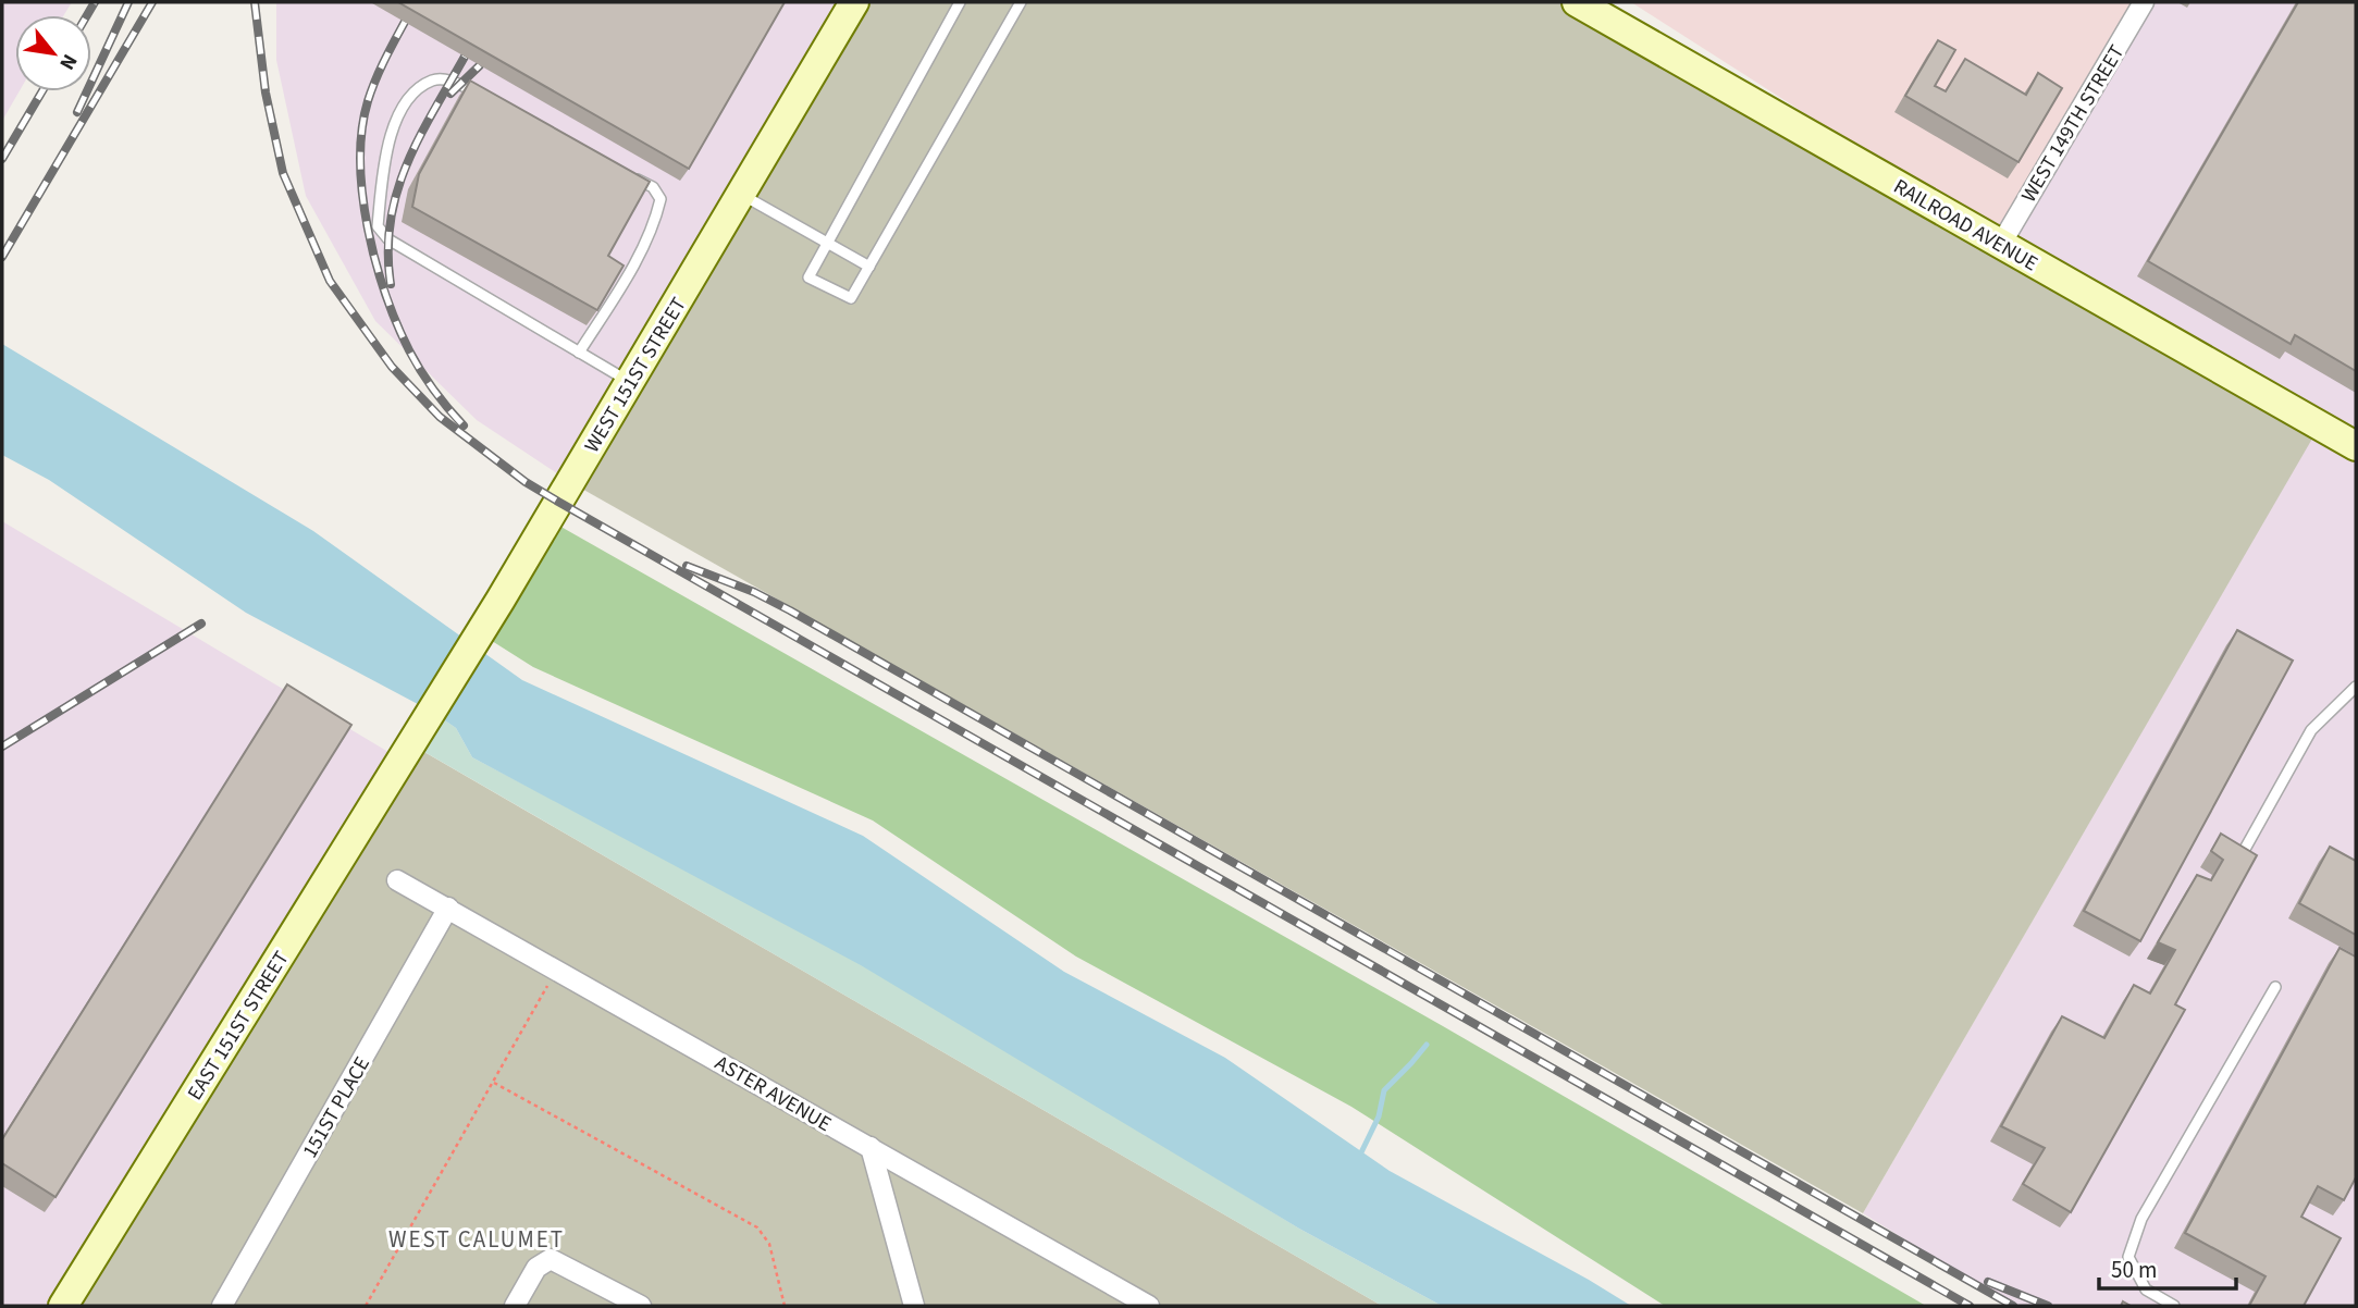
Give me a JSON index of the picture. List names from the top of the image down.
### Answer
{
  "streets": {
    "street": [
      "WEST 149TH STREET",
      "RAILROAD AVENUE",
      "WEST 151ST STREET",
      "EAST 151ST STREET",
      "ASTER AVENUE",
      "151ST PLACE"
    ]
  },
  "crossings": [
    ["WEST 149TH STREET", "RAILROAD AVENUE"],
    ["WEST 151ST STREET", "EAST 151ST STREET"],
    ["ASTER AVENUE", "151ST PLACE"]
  ],
  "districts": ["WEST CALUMET"],
  "scale_bar": "50 m",
  "north": "bottom right"
}
